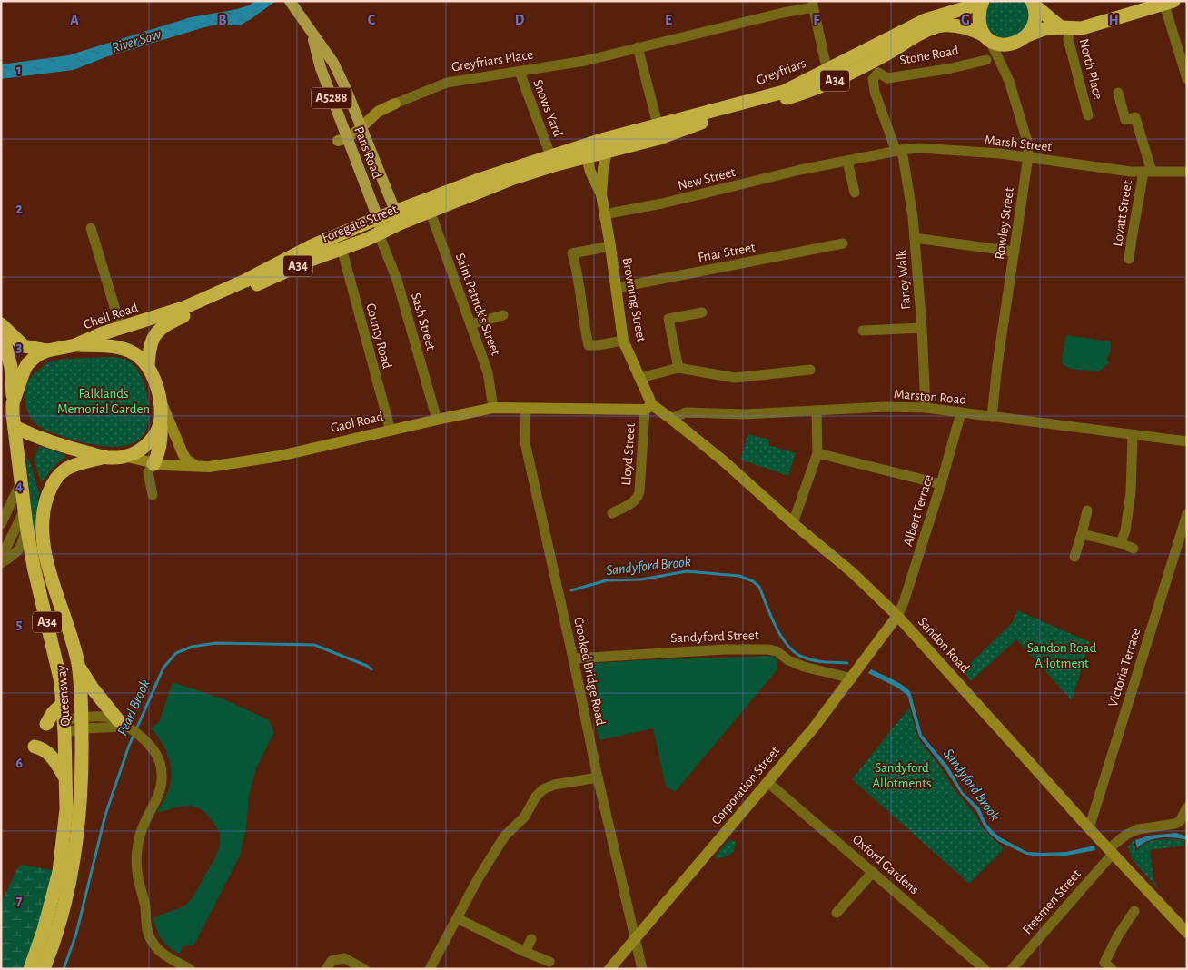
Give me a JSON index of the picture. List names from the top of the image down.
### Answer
{
  "streets": {
    "highway": [
      "Greyfriars",
      "A34",
      "Foregate Street",
      "Chell Road",
      "Queensway"
    ],
    "main road": [
      "Greyfriars Place",
      "A5288",
      "Pans Road",
      "Browning Street",
      "Gaol Road",
      "Sandon Road",
      "Corporation Street"
    ],
    "street": [
      "Stone Road",
      "North Place",
      "Snows Yard",
      "Marsh Street",
      "New Street",
      "Lovatt Street",
      "Rowley Street",
      "Friar Street",
      "Fancy Walk",
      "Saint Patrick's Street",
      "Sash Street",
      "County Road",
      "Marston Road",
      "Lloyd Street",
      "Albert Terrace",
      "Sandyford Street",
      "Victoria Terrace",
      "Crooked Bridge Road",
      "Oxford Gardens",
      "Freemen Street"
    ]
  },
  "crossings": [
    ["Stone Road", "Fancy Walk"],
    ["Greyfriars Place", "Greyfriars"],
    ["Greyfriars Place", "Snows Yard"],
    ["Greyfriars Place", "Pans Road"],
    ["North Place", "A34"],
    ["Greyfriars", "A34"],
    ["Greyfriars", "Foregate Street"],
    ["Greyfriars", "Rowley Street"],
    ["Greyfriars", "Fancy Walk"],
    ["Greyfriars", "Browning Street"],
    ["A34", "Rowley Street"],
    ["Snows Yard", "Foregate Street"],
    ["Marsh Street", "New Street"],
    ["Marsh Street", "Lovatt Street"],
    ["Marsh Street", "Rowley Street"],
    ["Marsh Street", "Fancy Walk"],
    ["Pans Road", "Foregate Street"],
    ["Pans Road", "Sash Street"],
    ["New Street", "Browning Street"],
    ["Foregate Street", "Browning Street"],
    ["Foregate Street", "Saint Patrick's Street"],
    ["Foregate Street", "Chell Road"],
    ["Foregate Street", "Sash Street"],
    ["Foregate Street", "County Road"],
    ["Foregate Street", "Gaol Road"],
    ["Foregate Street", "Queensway"],
    ["Rowley Street", "Marston Road"],
    ["Friar Street", "Browning Street"],
    ["Fancy Walk", "Marston Road"],
    ["Browning Street", "Gaol Road"],
    ["Browning Street", "Lloyd Street"],
    ["Browning Street", "Sandon Road"],
    ["Saint Patrick's Street", "Gaol Road"],
    ["Chell Road", "Gaol Road"],
    ["Chell Road", "Queensway"],
    ["Sash Street", "Gaol Road"],
    ["County Road", "Gaol Road"],
    ["Marston Road", "Albert Terrace"],
    ["Marston Road", "Sandon Road"],
    ["Gaol Road", "Lloyd Street"],
    ["Gaol Road", "Sandon Road"],
    ["Gaol Road", "Crooked Bridge Road"],
    ["Gaol Road", "Queensway"],
    ["Lloyd Street", "Sandon Road"],
    ["Albert Terrace", "Sandon Road"],
    ["Albert Terrace", "Corporation Street"],
    ["Sandyford Street", "Crooked Bridge Road"],
    ["Sandyford Street", "Corporation Street"],
    ["Sandon Road", "Victoria Terrace"],
    ["Sandon Road", "Corporation Street"],
    ["Sandon Road", "Freemen Street"],
    ["Crooked Bridge Road", "Corporation Street"],
    ["Corporation Street", "Oxford Gardens"]
  ],
  "water": ["River Sow", "Sandyford Brook", "Pearl Brook"],
  "parks": ["Falklands Memorial Garden", "Sandon Road Allotment", "Sandyford Allotments"],
  "grid": {
    "columns": [
      "A",
      "B",
      "C",
      "D",
      "E",
      "F",
      "G",
      "H"
    ],
    "rows": [
      "1",
      "2",
      "3",
      "4",
      "5",
      "6",
      "7"
    ]
  }
}
